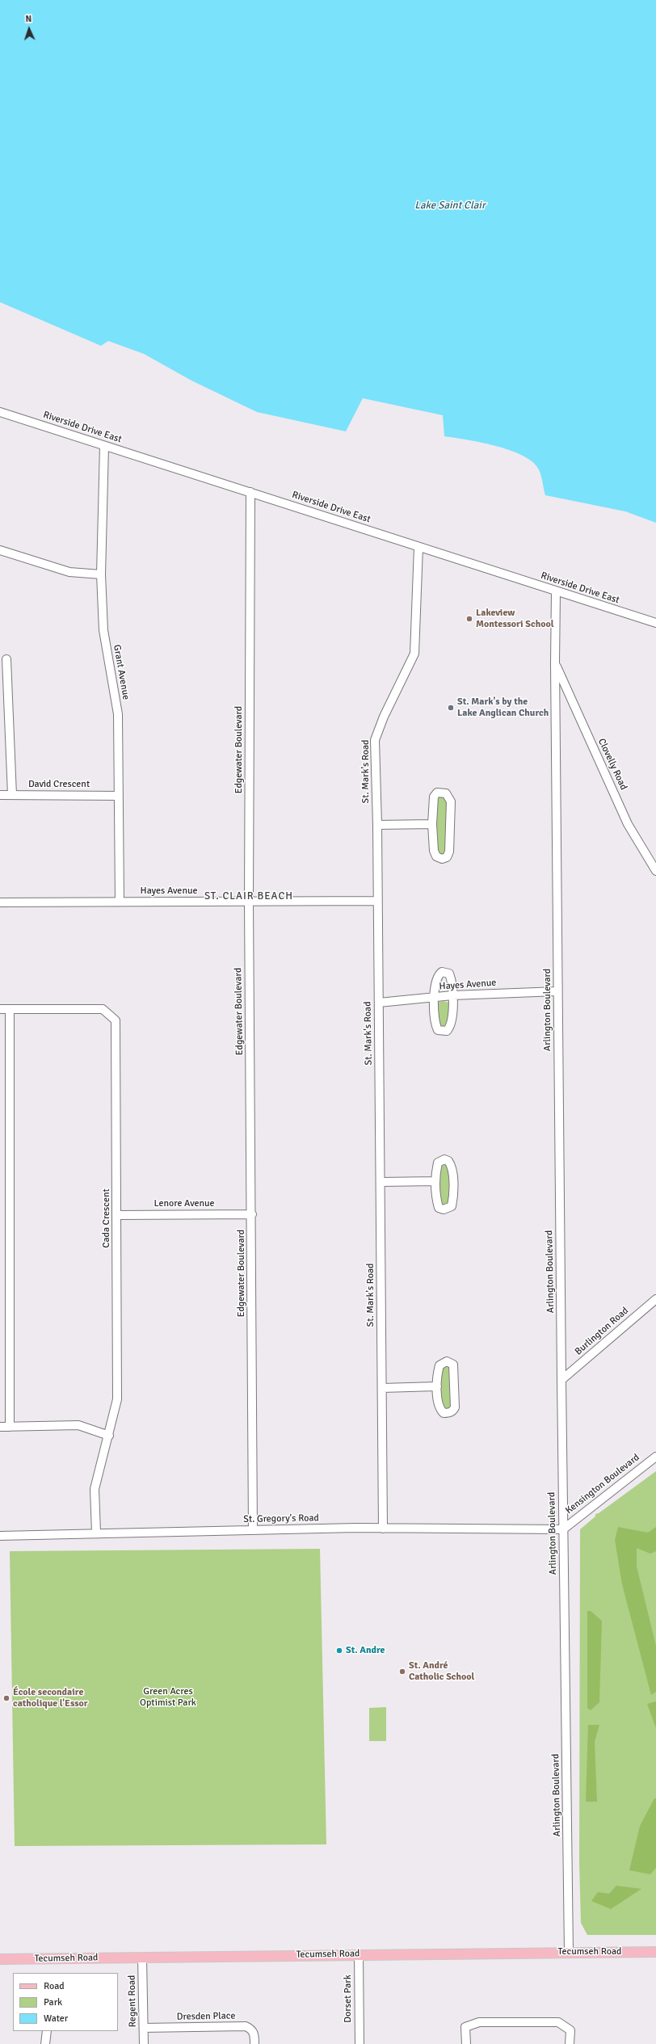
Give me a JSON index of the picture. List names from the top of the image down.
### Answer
{
  "streets": {
    "main road": ["Tecumseh Road"],
    "street": [
      "Riverside Drive East",
      "Grant Avenue",
      "Edgewater Boulevard",
      "Clovelly Road",
      "St. Mark's Road",
      "David Crescent",
      "Hayes Avenue",
      "Arlington Boulevard",
      "Lenore Avenue",
      "Cada Crescent",
      "Burlington Road",
      "Kensington Boulevard",
      "St. Gregory's Road",
      "Dorset Park",
      "Regent Road",
      "Dresden Place"
    ]
  },
  "crossings": [
    ["Riverside Drive East", "Grant Avenue"],
    ["Riverside Drive East", "Edgewater Boulevard"],
    ["Riverside Drive East", "St. Mark's Road"],
    ["Riverside Drive East", "Arlington Boulevard"],
    ["Grant Avenue", "David Crescent"],
    ["Grant Avenue", "Hayes Avenue"],
    ["Edgewater Boulevard", "Hayes Avenue"],
    ["Edgewater Boulevard", "Lenore Avenue"],
    ["Edgewater Boulevard", "St. Gregory's Road"],
    ["Clovelly Road", "Arlington Boulevard"],
    ["St. Mark's Road", "Hayes Avenue"],
    ["St. Mark's Road", "St. Gregory's Road"],
    ["Hayes Avenue", "Arlington Boulevard"],
    ["Arlington Boulevard", "Burlington Road"],
    ["Arlington Boulevard", "Kensington Boulevard"],
    ["Arlington Boulevard", "St. Gregory's Road"],
    ["Arlington Boulevard", "Tecumseh Road"],
    ["Lenore Avenue", "Cada Crescent"],
    ["Cada Crescent", "St. Gregory's Road"],
    ["Kensington Boulevard", "St. Gregory's Road"],
    ["Tecumseh Road", "Dorset Park"],
    ["Tecumseh Road", "Regent Road"],
    ["Regent Road", "Dresden Place"]
  ],
  "districts": ["ST. CLAIR BEACH"],
  "water": ["Lake Saint Clair"],
  "parks": ["Green Acres Optimist Park"],
  "places": [
    "Lakeview Montessori School",
    "St. Mark's by the Lake Anglican Church",
    "St. Andre",
    "St. André Catholic School",
    "École secondaire catholique l'Essor"
  ],
  "legend": ["Road", "Park", "Water"],
  "north": "top"
}
